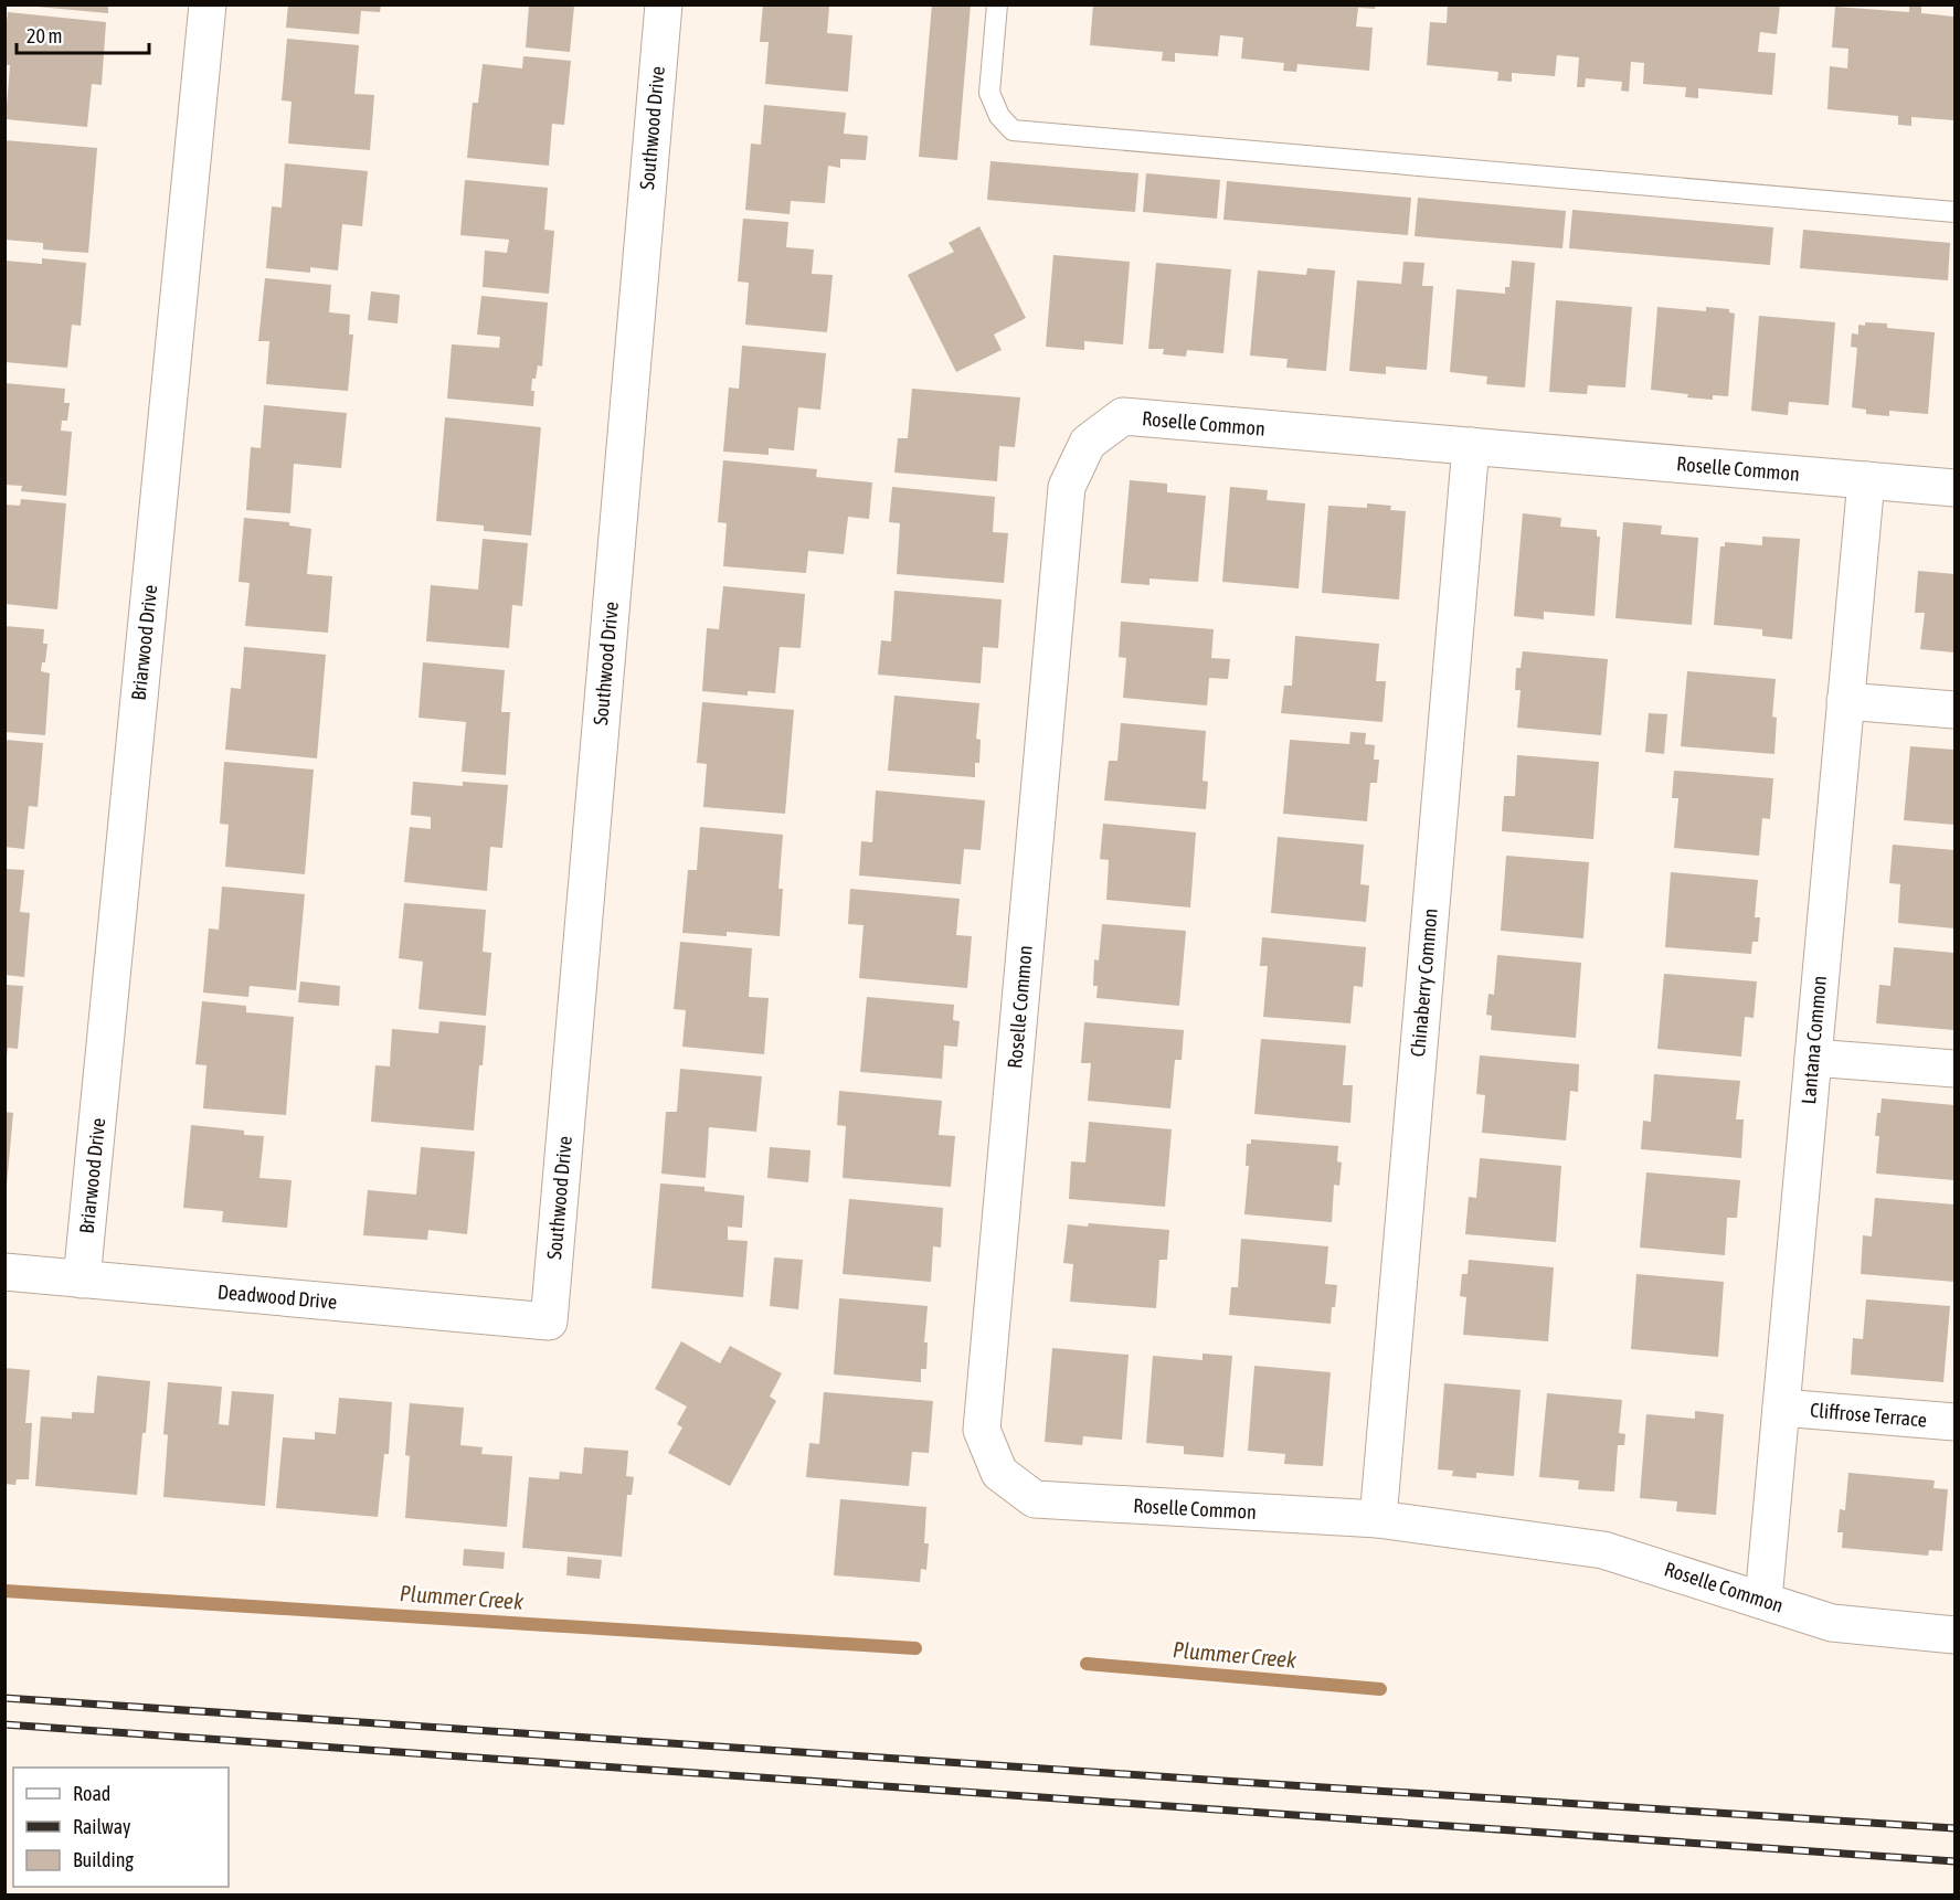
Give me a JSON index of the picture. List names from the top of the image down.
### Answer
{
  "streets": {
    "street": [
      "Southwood Drive",
      "Roselle Common",
      "Briarwood Drive",
      "Chinaberry Common",
      "Lantana Common",
      "Deadwood Drive",
      "Cliffrose Terrace"
    ]
  },
  "crossings": [
    ["Southwood Drive", "Deadwood Drive"],
    ["Roselle Common", "Chinaberry Common"],
    ["Roselle Common", "Lantana Common"],
    ["Briarwood Drive", "Deadwood Drive"],
    ["Lantana Common", "Cliffrose Terrace"]
  ],
  "water": ["Plummer Creek"],
  "legend": ["Road", "Railway", "Building"],
  "scale_bar": "20 m"
}
